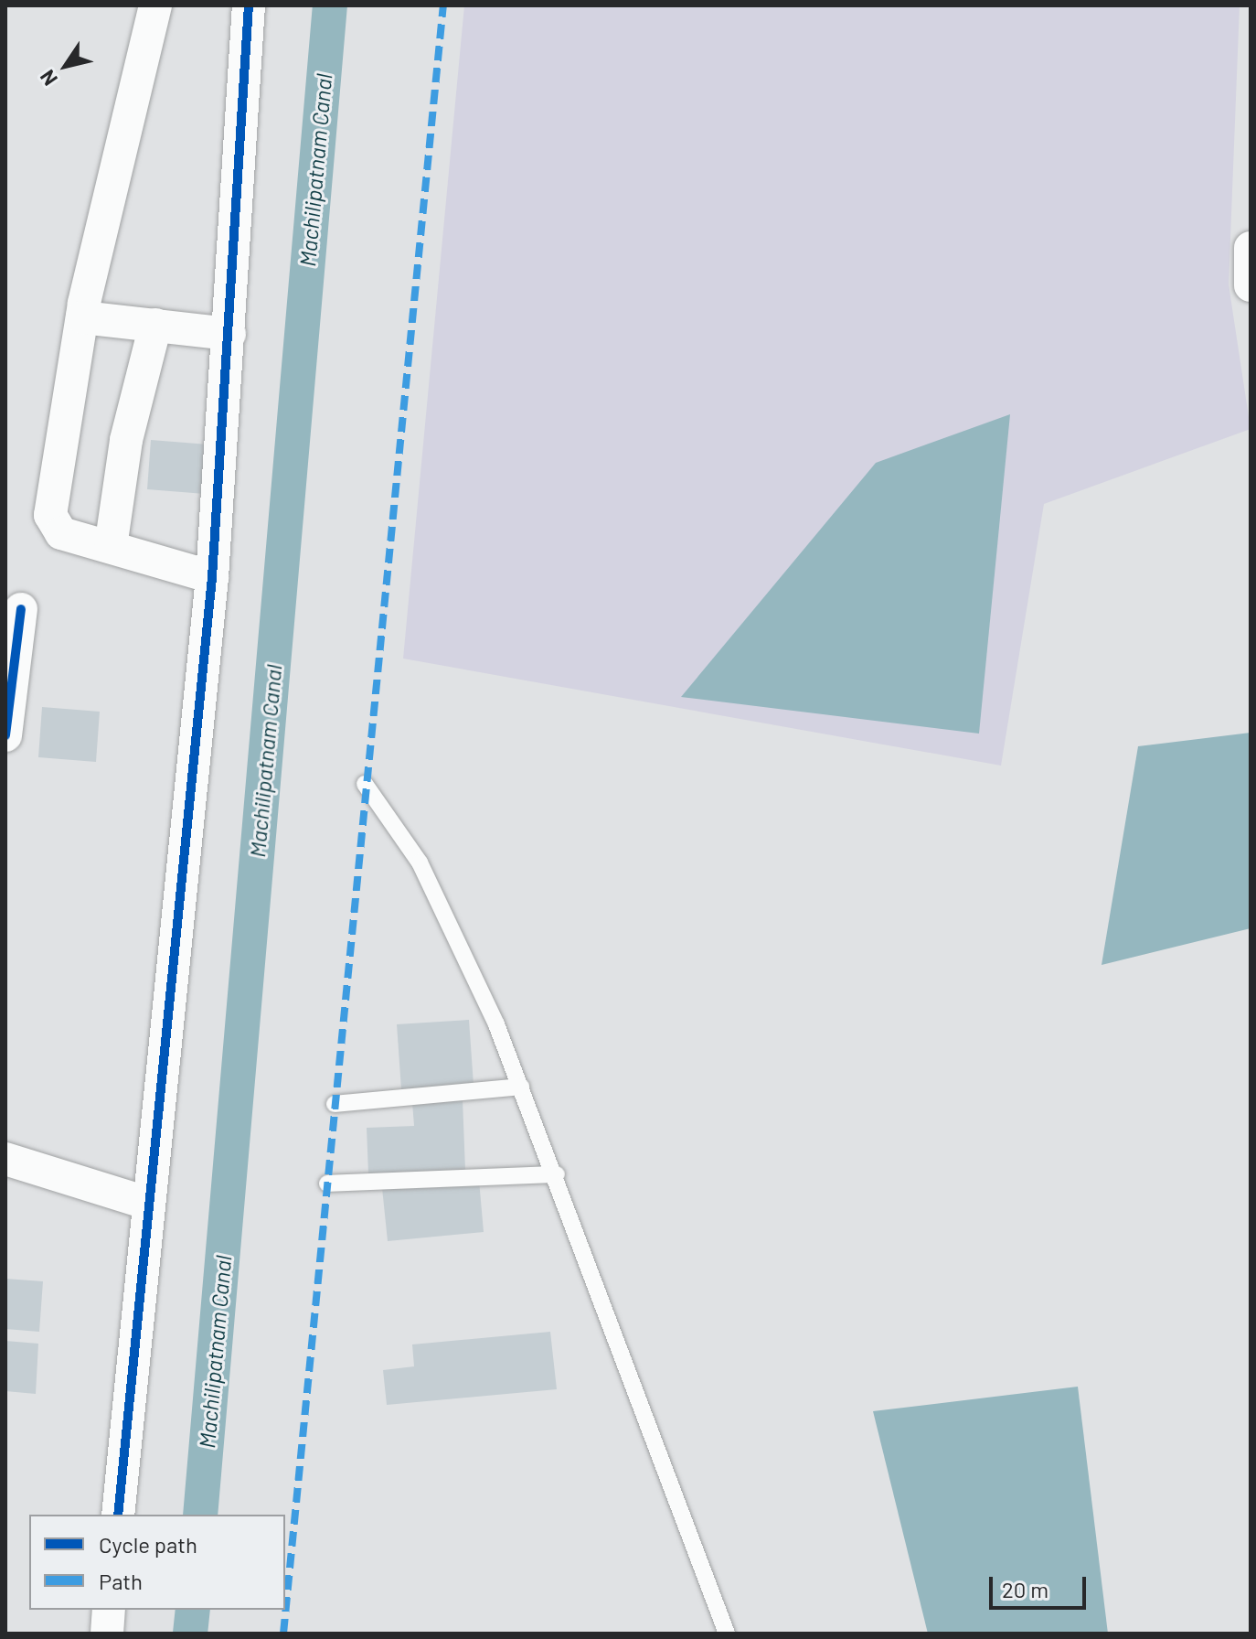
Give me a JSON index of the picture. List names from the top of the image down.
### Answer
{
  "water": ["Machilipatnam Canal"],
  "legend": ["Cycle path", "Path"],
  "scale_bar": "20 m",
  "north": "bottom left"
}
